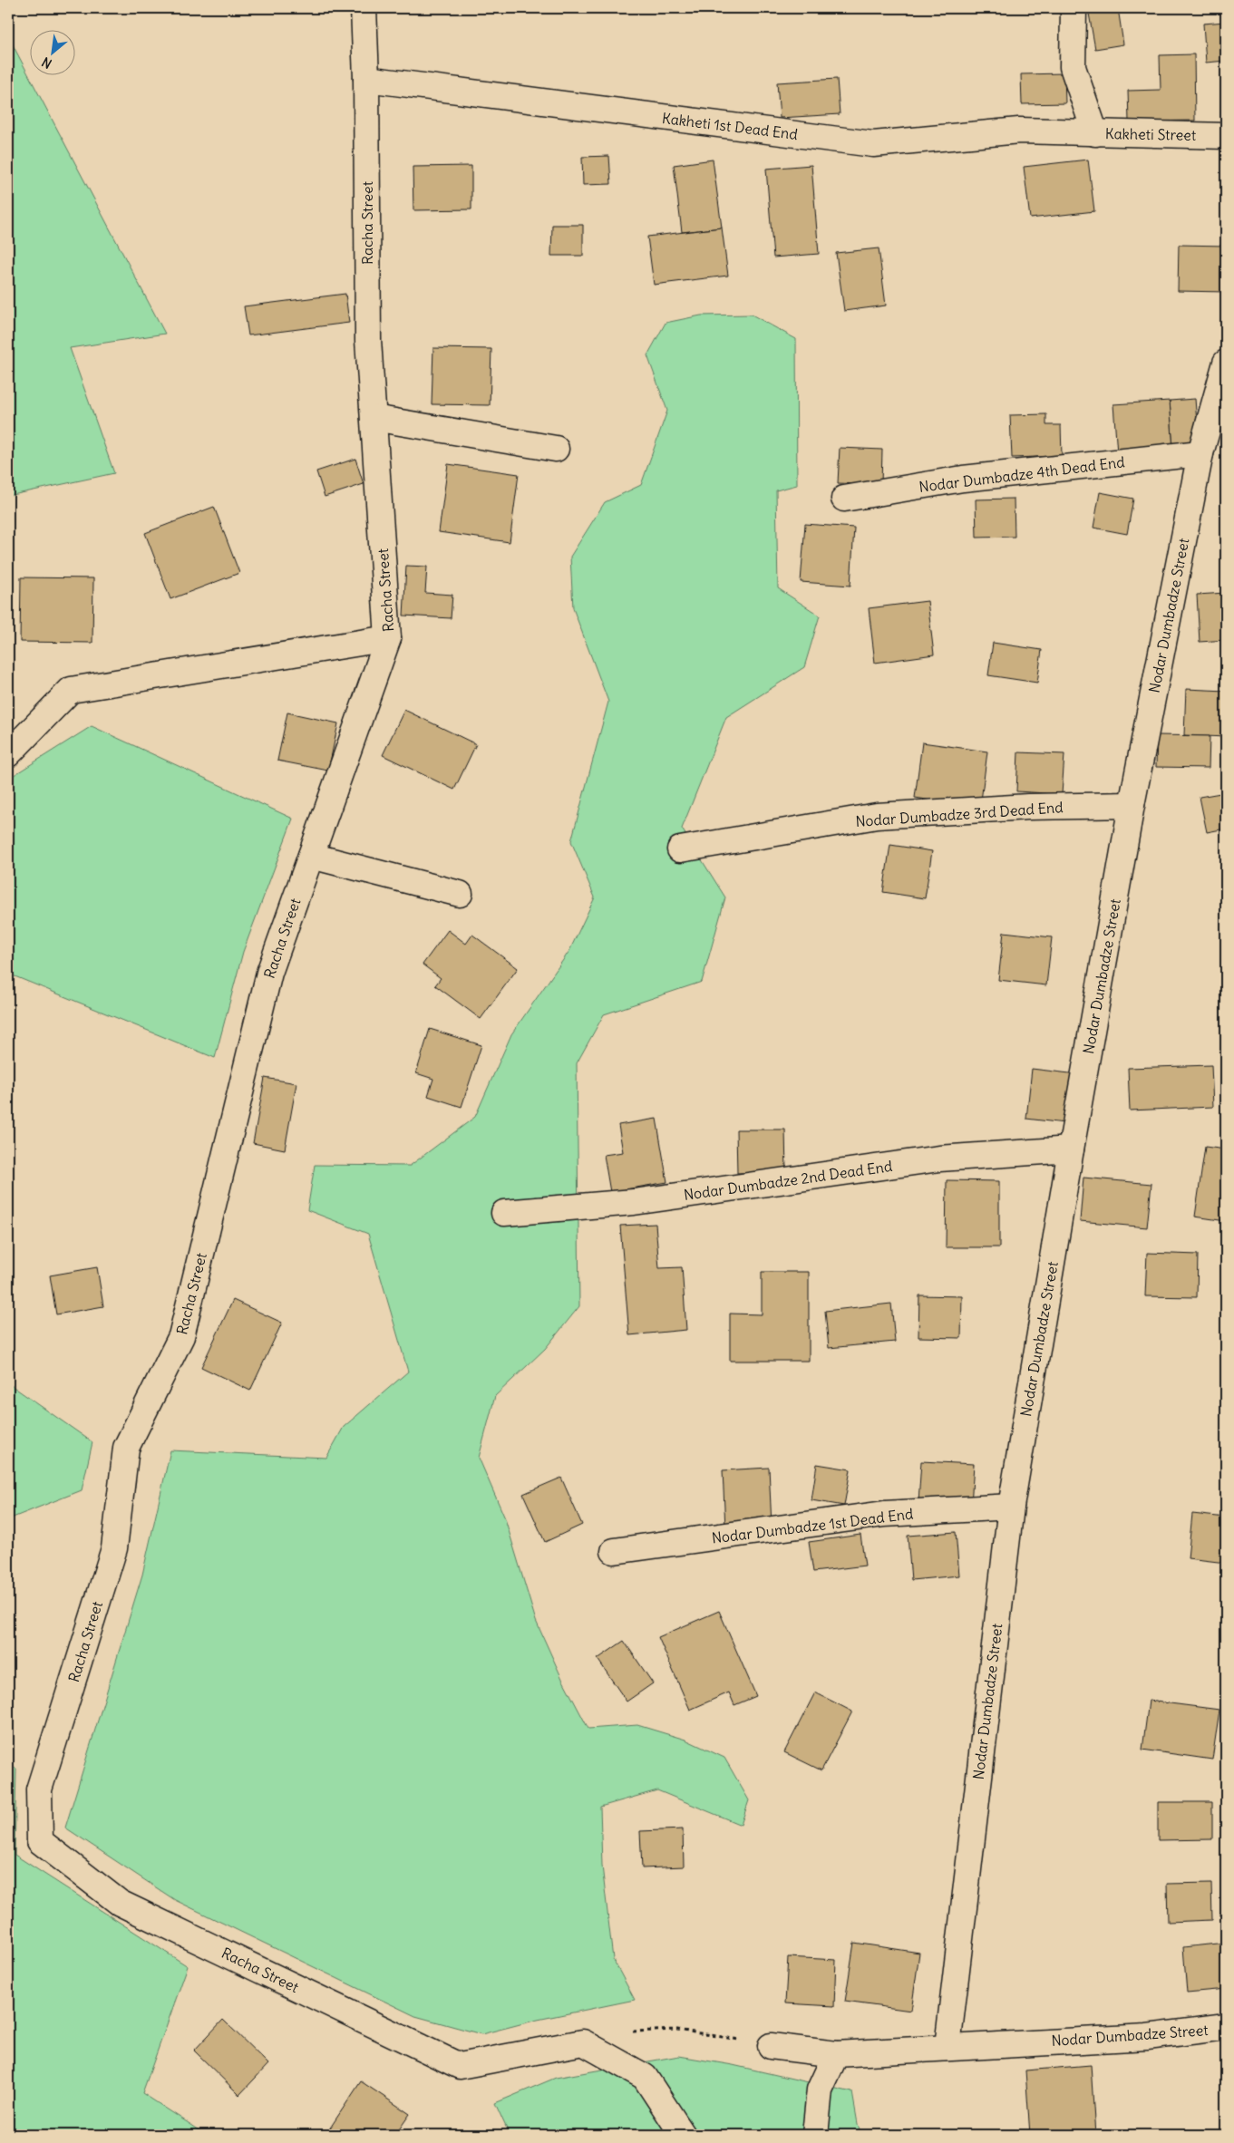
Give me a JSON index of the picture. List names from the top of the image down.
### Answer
{
  "streets": {
    "street": [
      "Kakheti 1st Dead End",
      "Kakheti Street",
      "Racha Street",
      "Nodar Dumbadze 4th Dead End",
      "Nodar Dumbadze Street",
      "Nodar Dumbadze 3rd Dead End",
      "Nodar Dumbadze 2nd Dead End",
      "Nodar Dumbadze 1st Dead End"
    ]
  },
  "crossings": [
    ["Kakheti 1st Dead End", "Kakheti Street"],
    ["Kakheti 1st Dead End", "Racha Street"],
    ["Nodar Dumbadze 4th Dead End", "Nodar Dumbadze Street"],
    ["Nodar Dumbadze Street", "Nodar Dumbadze 3rd Dead End"],
    ["Nodar Dumbadze Street", "Nodar Dumbadze 2nd Dead End"],
    ["Nodar Dumbadze Street", "Nodar Dumbadze 1st Dead End"]
  ],
  "north": "bottom left"
}
